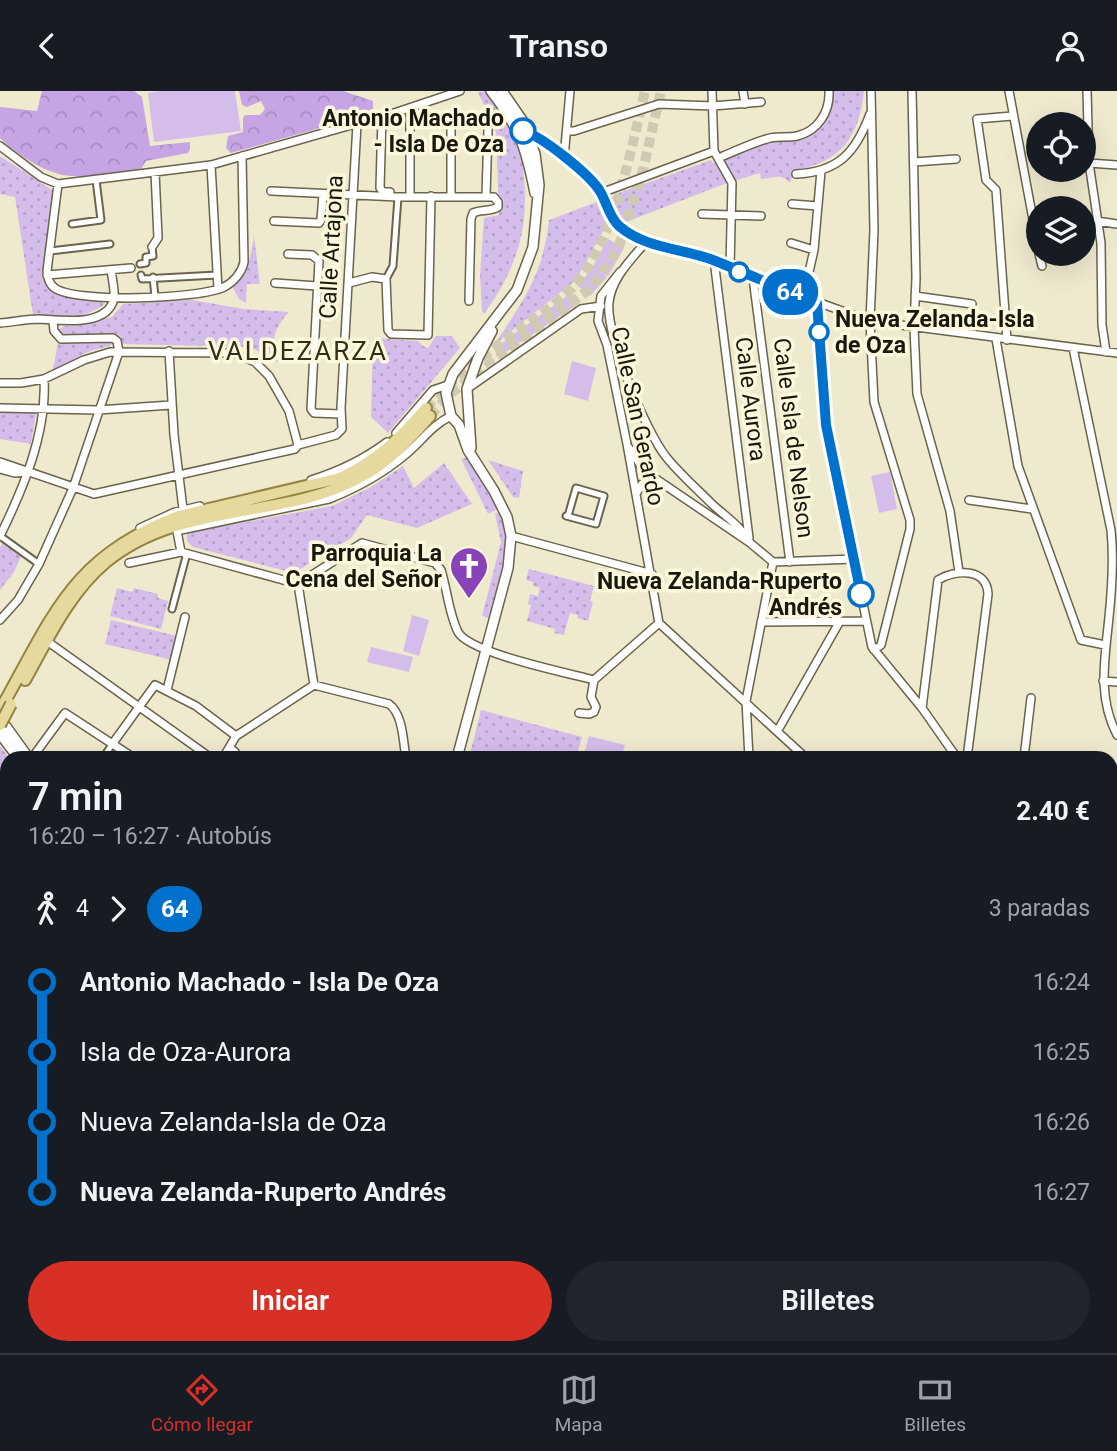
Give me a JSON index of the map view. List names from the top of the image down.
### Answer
{
  "streets": {
    "street": [
      "Calle Artajona",
      "Calle Aurora",
      "Calle San Gerardo",
      "Calle Isla de Nelson"
    ]
  },
  "districts": ["VALDEZARZA"],
  "places": {
    "other": ["Antonio Machado - Isla De Oza", "Nueva Zelanda-Isla de Oza", "Nueva Zelanda-Ruperto Andrés"],
    "church": ["Parroquia La Cena del Señor"]
  },
  "lines": ["bus line 64"],
  "page": {
    "header": "Transo",
    "on_map": "64",
    "heading": ["7 min", "16:20 – 16:27 · Autobús", "2.40 €"],
    "legs": ["4", "64", "3 paradas"],
    "list": [
      {
        "name": "Antonio Machado - Isla De Oza",
        "value": "16:24"
      },
      {
        "name": "Isla de Oza-Aurora",
        "value": "16:25"
      },
      {
        "name": "Nueva Zelanda-Isla de Oza",
        "value": "16:26"
      },
      {
        "name": "Nueva Zelanda-Ruperto Andrés",
        "value": "16:27"
      }
    ],
    "buttons": ["Iniciar", "Billetes"],
    "tabs": ["Cómo llegar", "Mapa", "Billetes"]
  }
}
